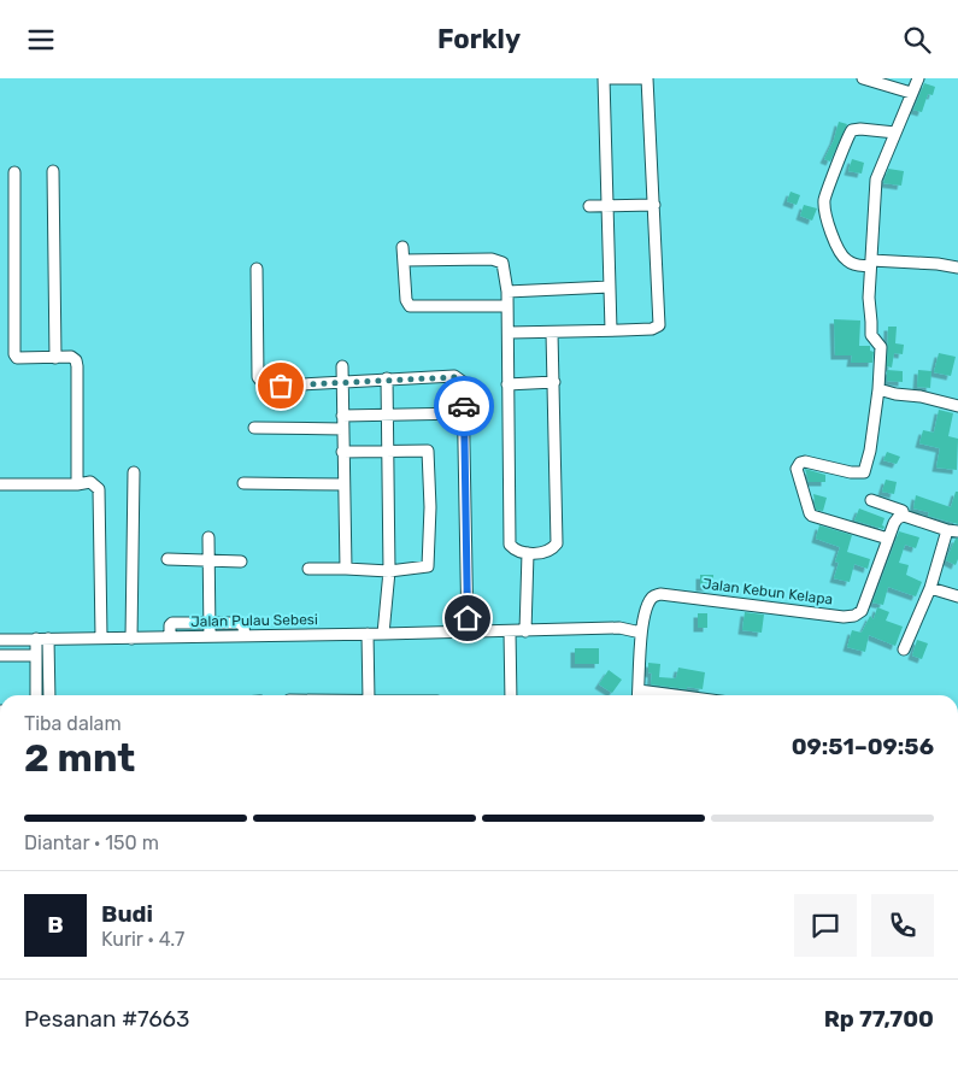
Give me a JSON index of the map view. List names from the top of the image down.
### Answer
{
  "streets": {
    "street": ["Jalan Kebun Kelapa", "Jalan Pulau Sebesi"]
  },
  "crossings": [
    ["Jalan Kebun Kelapa", "Jalan Pulau Sebesi"]
  ],
  "page": {
    "header": "Forkly",
    "heading": ["2 mnt", "Tiba dalam", "09:51–09:56"],
    "panel": [
      "Budi",
      "Kurir · 4.7",
      "Pesanan #7663",
      "Rp 77,700"
    ],
    "bar": "Diantar · 150 m",
    "round": "B"
  }
}
